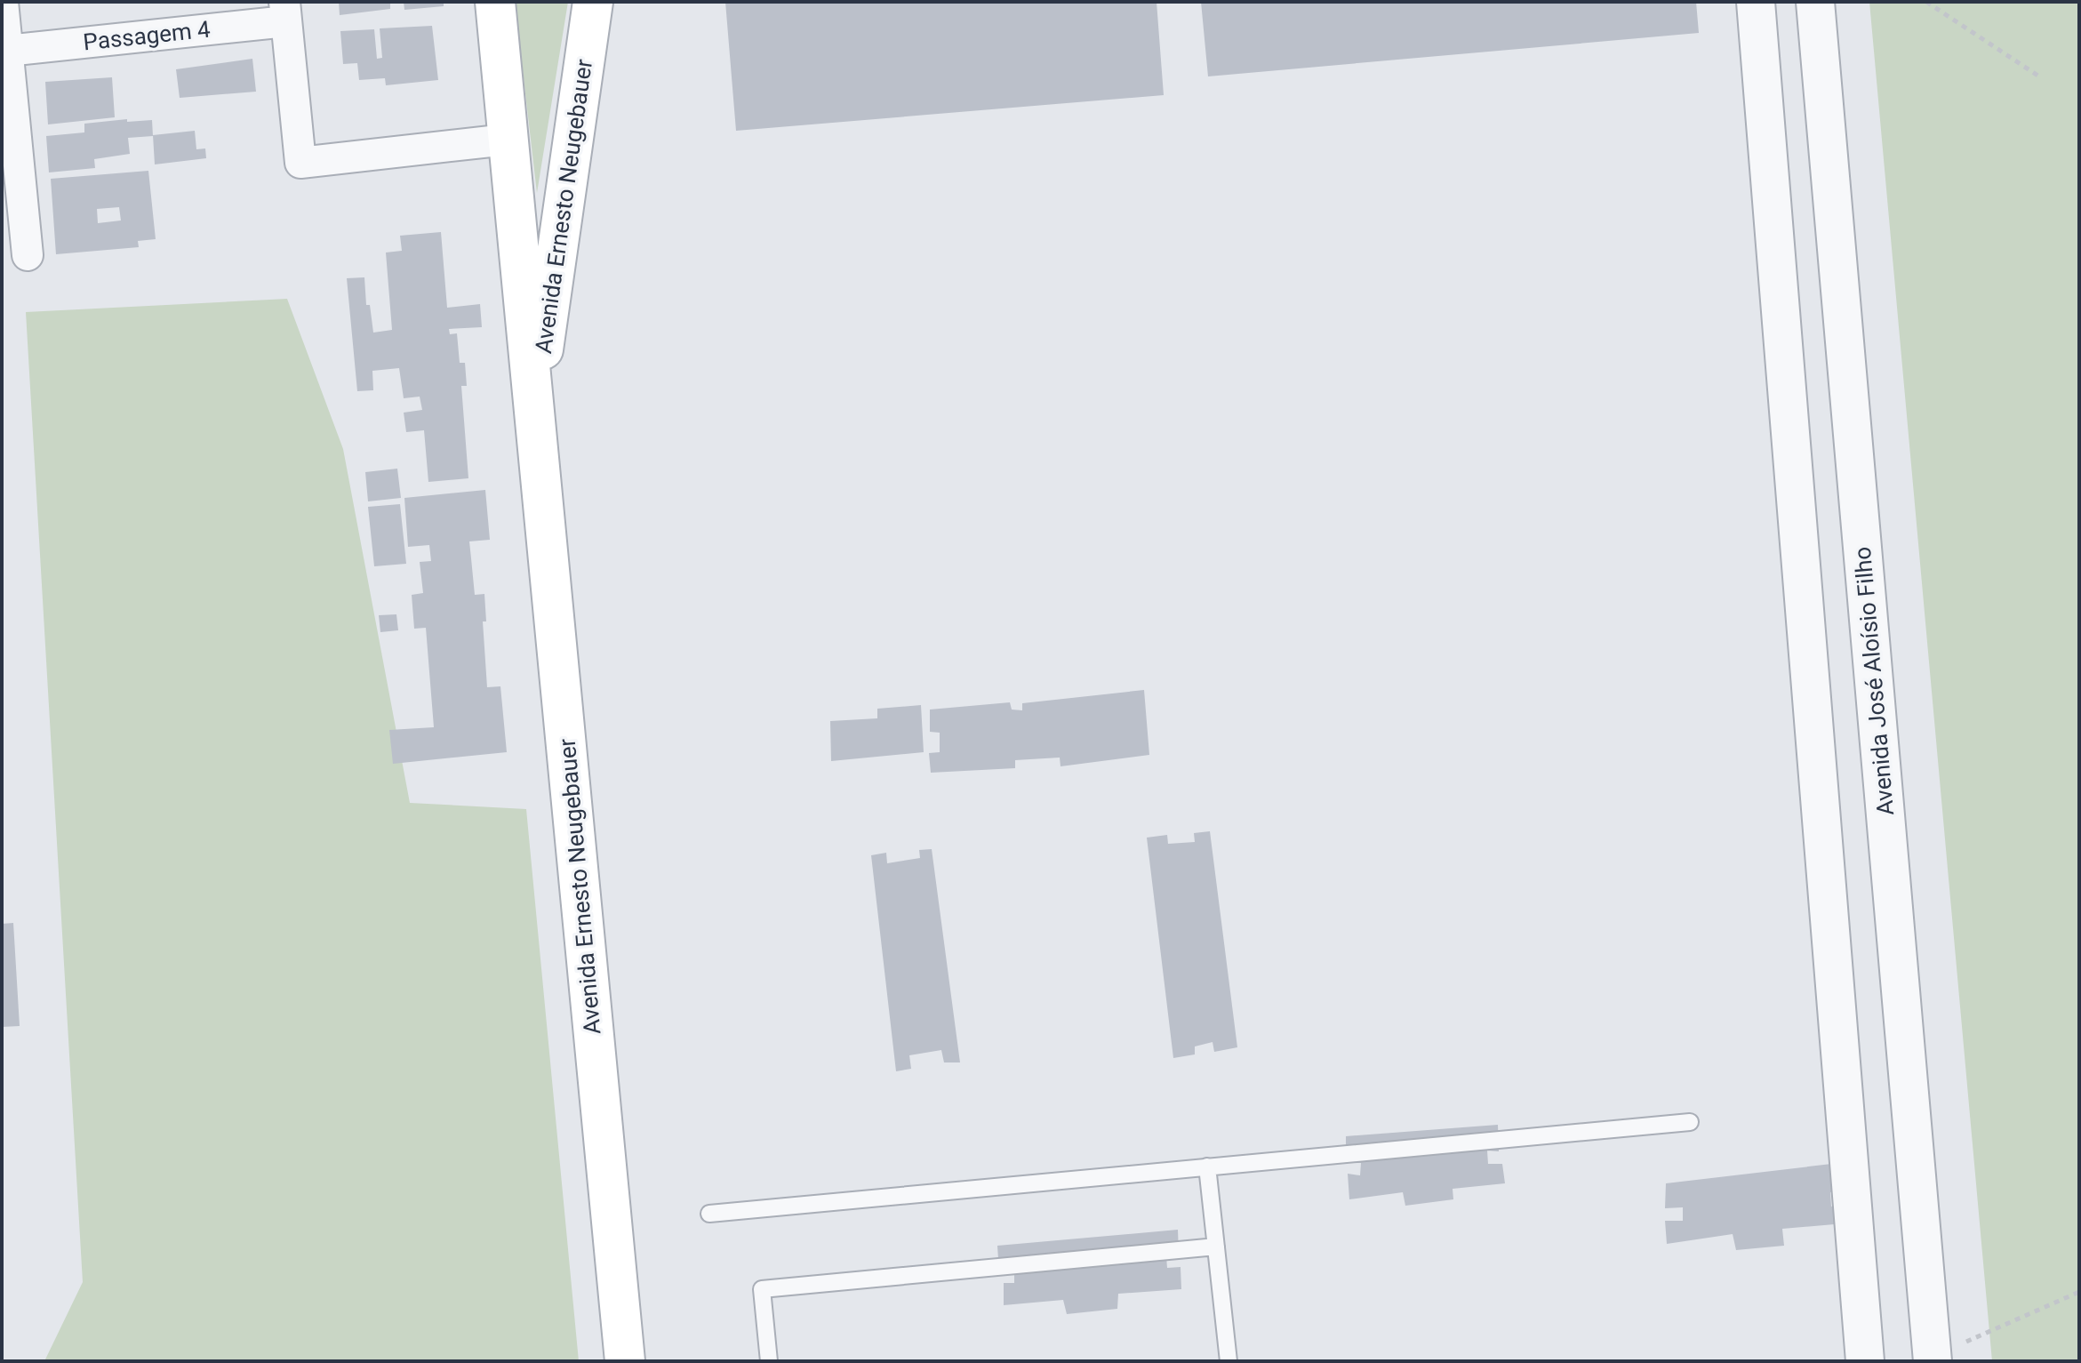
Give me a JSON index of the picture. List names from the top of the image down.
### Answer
{
  "streets": {
    "main road": ["Avenida Ernesto Neugebauer"],
    "street": ["Passagem 4", "Avenida José Aloísio Filho"]
  }
}
